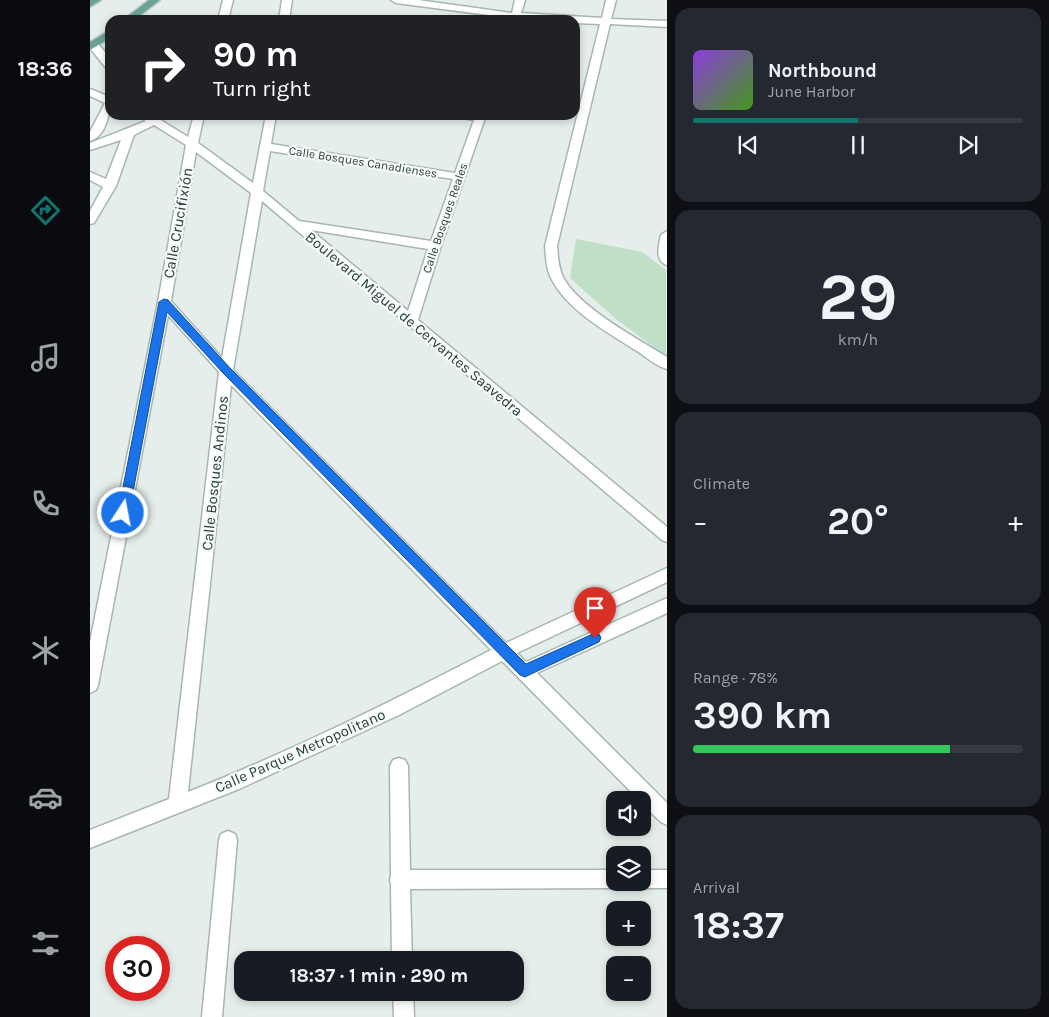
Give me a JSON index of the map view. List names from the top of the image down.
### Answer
{
  "streets": {
    "street": [
      "Calle Bosques Canadienses",
      "Calle Bosques Reales",
      "Calle Crucifixión",
      "Boulevard Miguel de Cervantes Saavedra",
      "Calle Bosques Andinos",
      "Calle Parque Metropolitano"
    ]
  },
  "crossings": [
    ["Calle Bosques Canadienses", "Calle Bosques Reales"],
    ["Calle Bosques Canadienses", "Calle Bosques Andinos"],
    ["Calle Bosques Reales", "Boulevard Miguel de Cervantes Saavedra"],
    ["Calle Crucifixión", "Boulevard Miguel de Cervantes Saavedra"],
    ["Boulevard Miguel de Cervantes Saavedra", "Calle Bosques Andinos"],
    ["Calle Bosques Andinos", "Calle Parque Metropolitano"]
  ],
  "page": {
    "tabs": "18:36",
    "turn": ["90 m", "Turn right"],
    "song": ["Northbound", "June Harbor"],
    "tile": [
      ["29", "km/h"],
      "Climate",
      ["Range · 78%", "390 km"],
      ["Arrival", "18:37"]
    ],
    "heat": ["−", "20°", "+"],
    "map_buttons": ["+", "−"],
    "limit": "30",
    "trip": "18:37 · 1 min · 290 m"
  }
}
